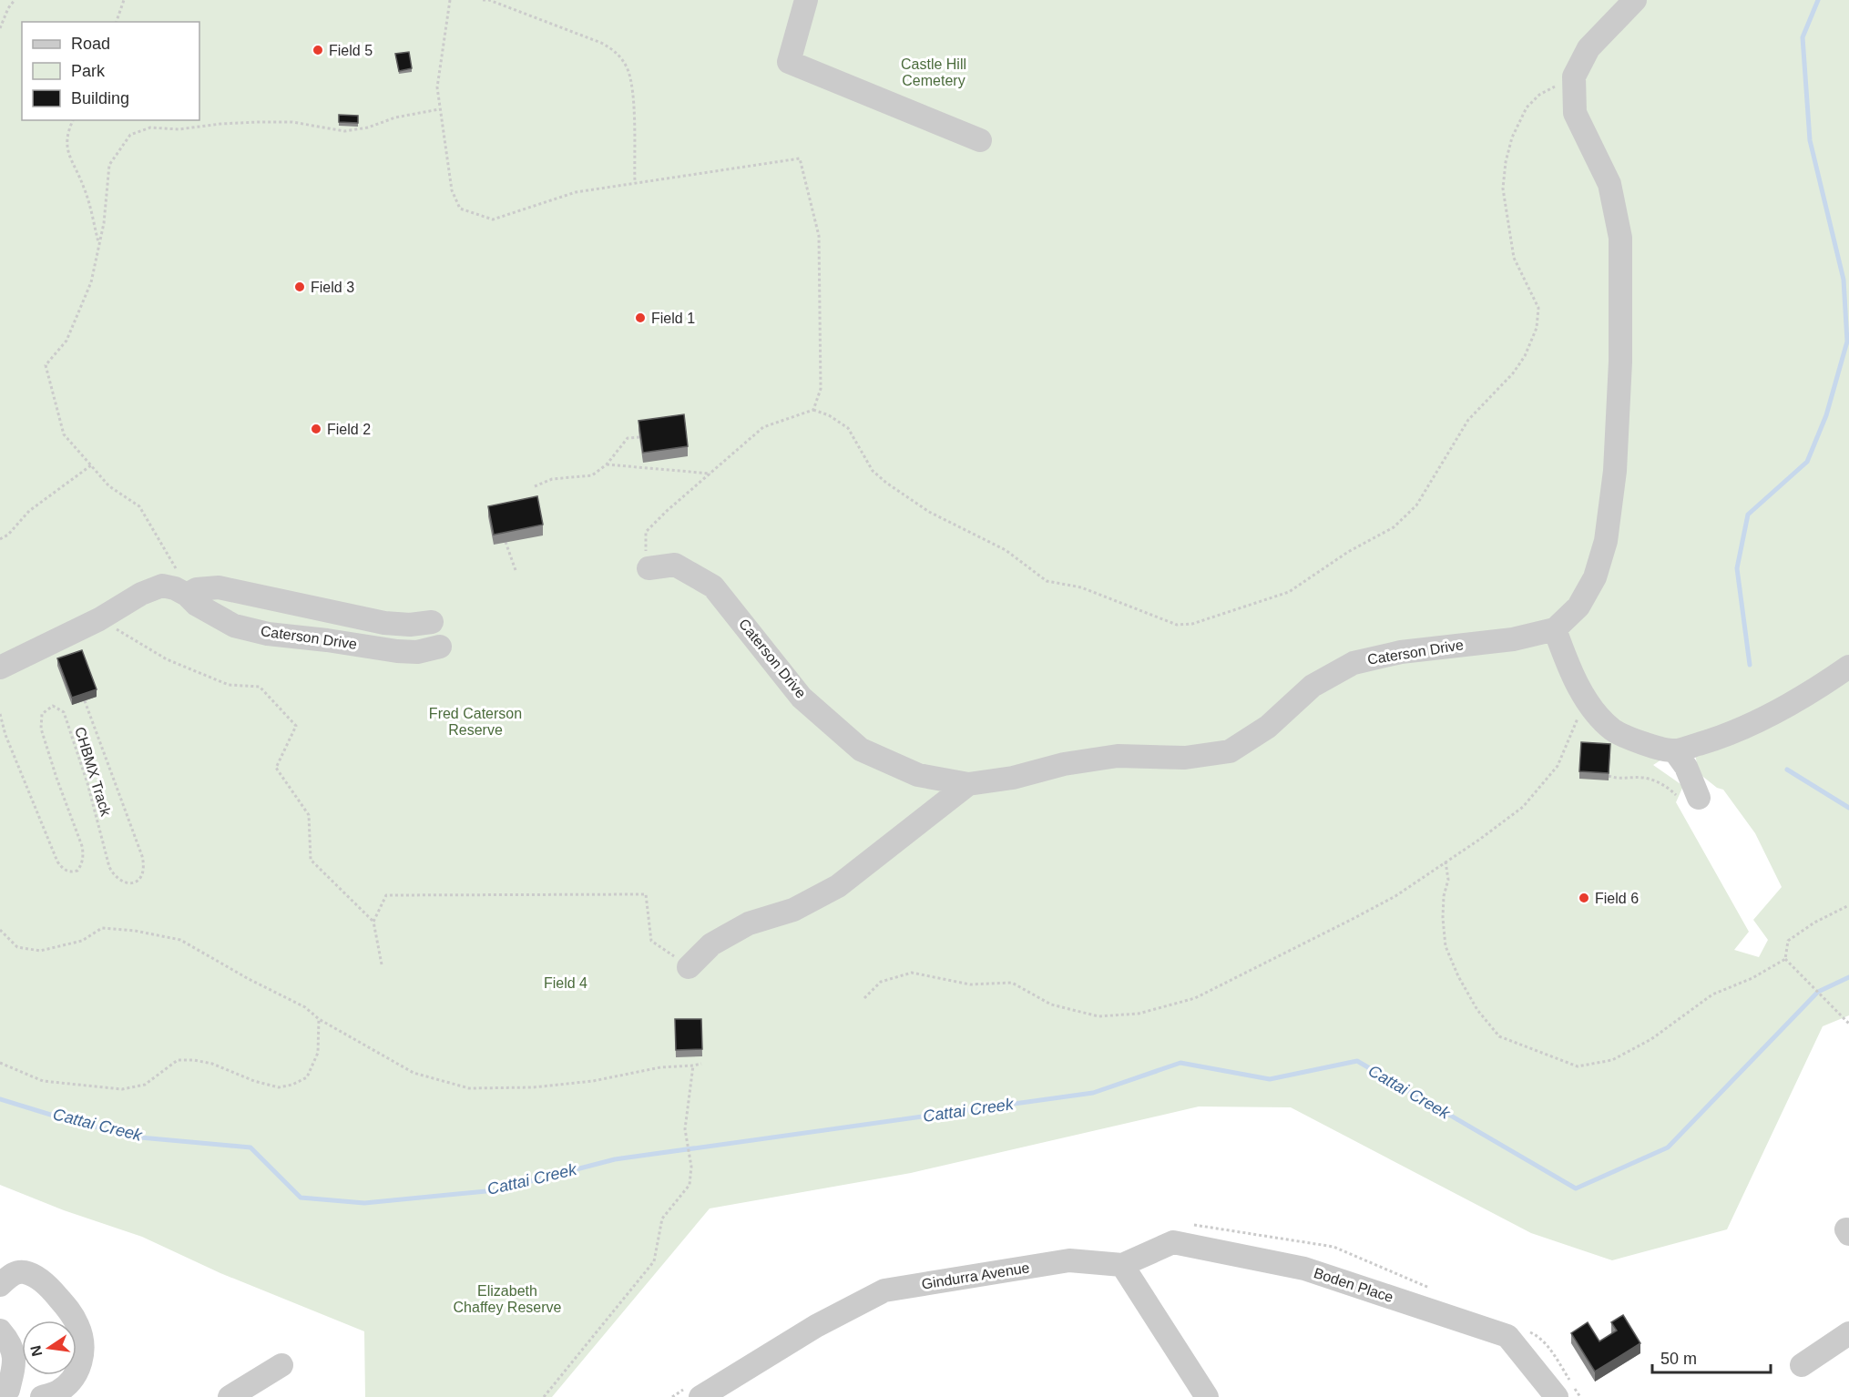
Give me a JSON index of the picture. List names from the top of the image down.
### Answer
{
  "streets": {
    "street": ["Caterson Drive", "Gindurra Avenue", "Boden Place"],
    "path": ["CHBMX Track"]
  },
  "crossings": [
    ["Gindurra Avenue", "Boden Place"]
  ],
  "water": ["Cattai Creek"],
  "parks": [
    "Castle Hill Cemetery",
    "Fred Caterson Reserve",
    "Field 4",
    "Elizabeth Chaffey Reserve"
  ],
  "places": [
    "Field 5",
    "Field 3",
    "Field 1",
    "Field 2",
    "Field 6"
  ],
  "legend": ["Road", "Park", "Building"],
  "scale_bar": "50 m",
  "north": "left"
}
